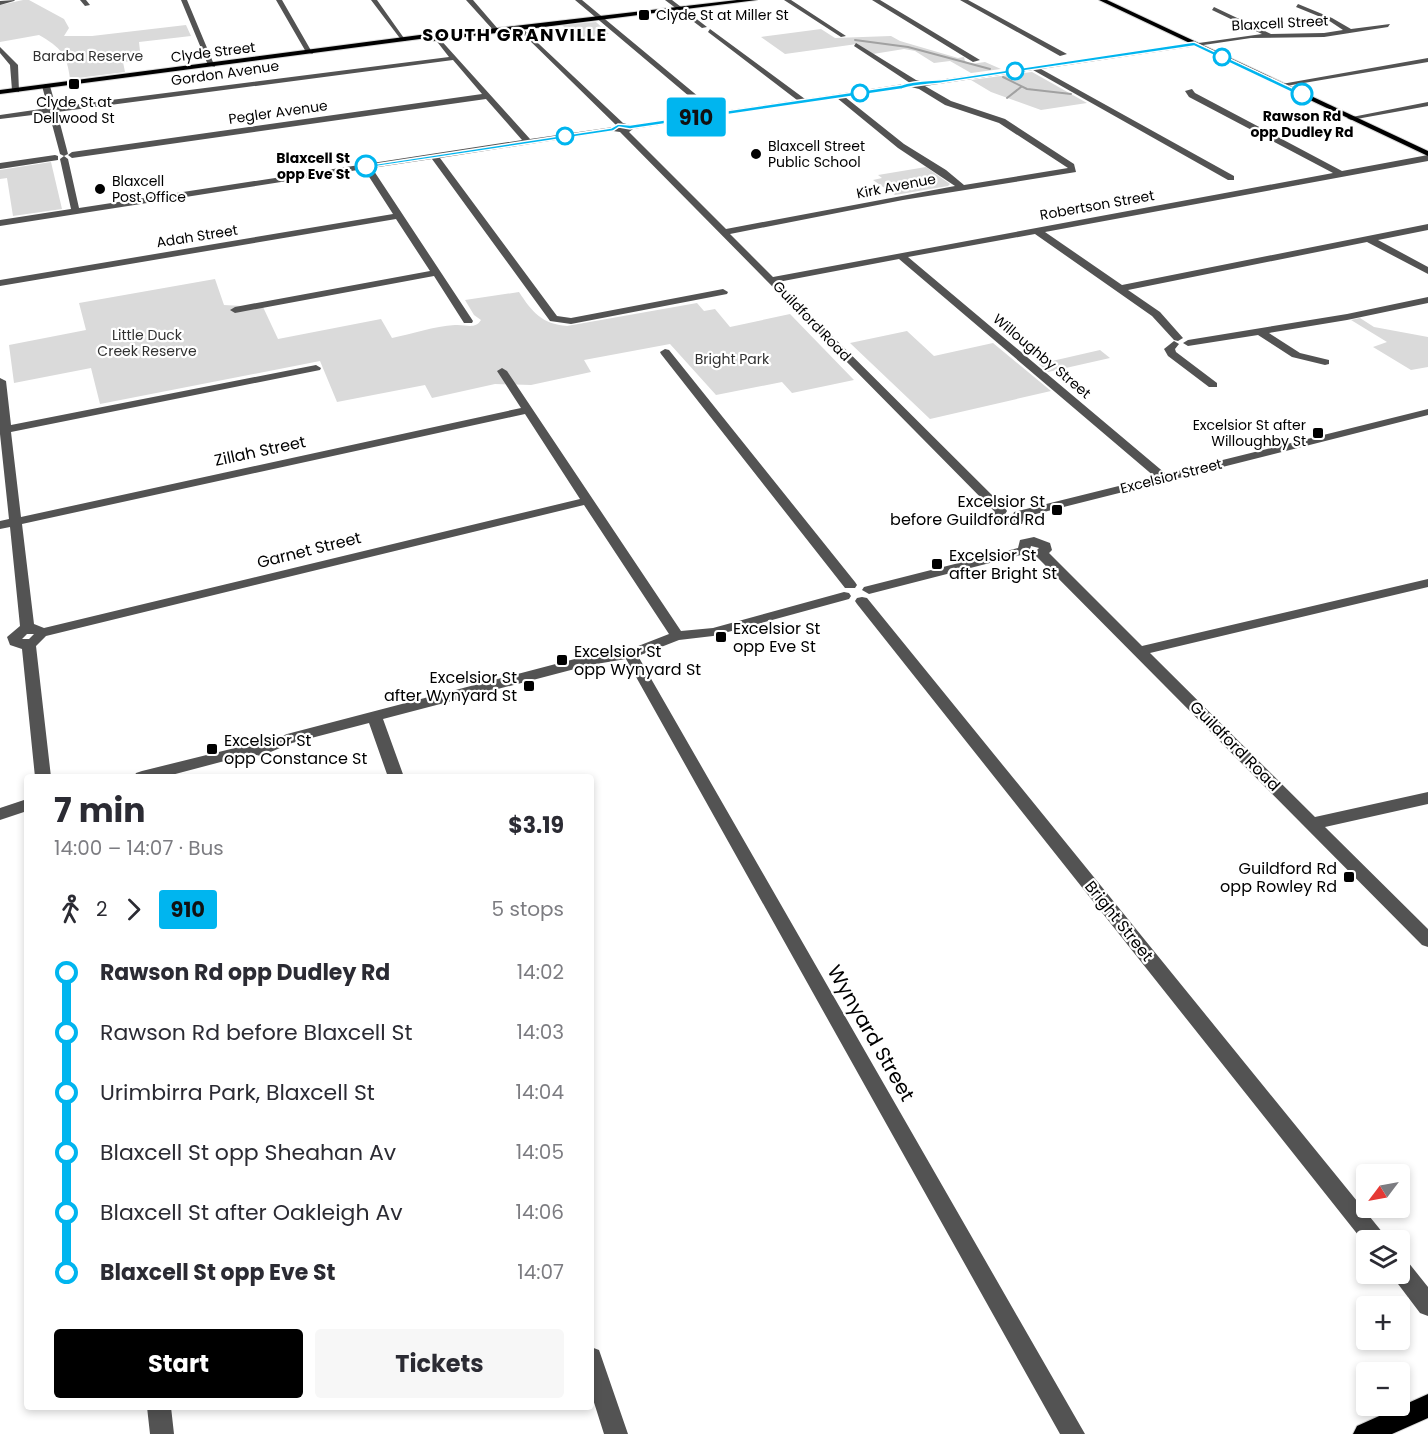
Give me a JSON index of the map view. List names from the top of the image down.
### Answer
{
  "streets": {
    "main road": ["Clyde Street"],
    "street": [
      "Blaxcell Street",
      "Gordon Avenue",
      "Pegler Avenue",
      "Kirk Avenue",
      "Robertson Street",
      "Adah Street",
      "Guildford Road",
      "Willoughby Street",
      "Zillah Street",
      "Excelsior Street",
      "Garnet Street",
      "Bright Street",
      "Wynyard Street"
    ]
  },
  "crossings": [
    ["Blaxcell Street", "Kirk Avenue"],
    ["Blaxcell Street", "Guildford Road"],
    ["Kirk Avenue", "Guildford Road"],
    ["Robertson Street", "Guildford Road"],
    ["Robertson Street", "Willoughby Street"],
    ["Guildford Road", "Excelsior Street"],
    ["Willoughby Street", "Excelsior Street"]
  ],
  "districts": ["SOUTH GRANVILLE"],
  "parks": ["Baraba Reserve", "Little Duck Creek Reserve", "Bright Park"],
  "places": {
    "transit": [
      "Clyde St at Miller St",
      "Clyde St at Dellwood St",
      "Excelsior St after Willoughby St",
      "Excelsior St before Guildford Rd",
      "Excelsior St after Bright St",
      "Excelsior St opp Eve St",
      "Excelsior St opp Wynyard St",
      "Excelsior St after Wynyard St",
      "Excelsior St opp Constance St",
      "Guildford Rd opp Rowley Rd"
    ],
    "other": [
      "Rawson Rd opp Dudley Rd",
      "Blaxcell Street Public School",
      "Blaxcell St opp Eve St",
      "Blaxcell Post Office"
    ]
  },
  "lines": ["bus line 910"],
  "north": "bottom left",
  "page": {
    "on_map": "910",
    "heading": ["7 min", "14:00 – 14:07 · Bus", "$3.19"],
    "legs": ["2", "910", "5 stops"],
    "list": [
      {
        "name": "Rawson Rd opp Dudley Rd",
        "value": "14:02"
      },
      {
        "name": "Rawson Rd before Blaxcell St",
        "value": "14:03"
      },
      {
        "name": "Urimbirra Park, Blaxcell St",
        "value": "14:04"
      },
      {
        "name": "Blaxcell St opp Sheahan Av",
        "value": "14:05"
      },
      {
        "name": "Blaxcell St after Oakleigh Av",
        "value": "14:06"
      },
      {
        "name": "Blaxcell St opp Eve St",
        "value": "14:07"
      }
    ],
    "map_buttons": ["+", "−"],
    "buttons": ["Start", "Tickets"]
  }
}
